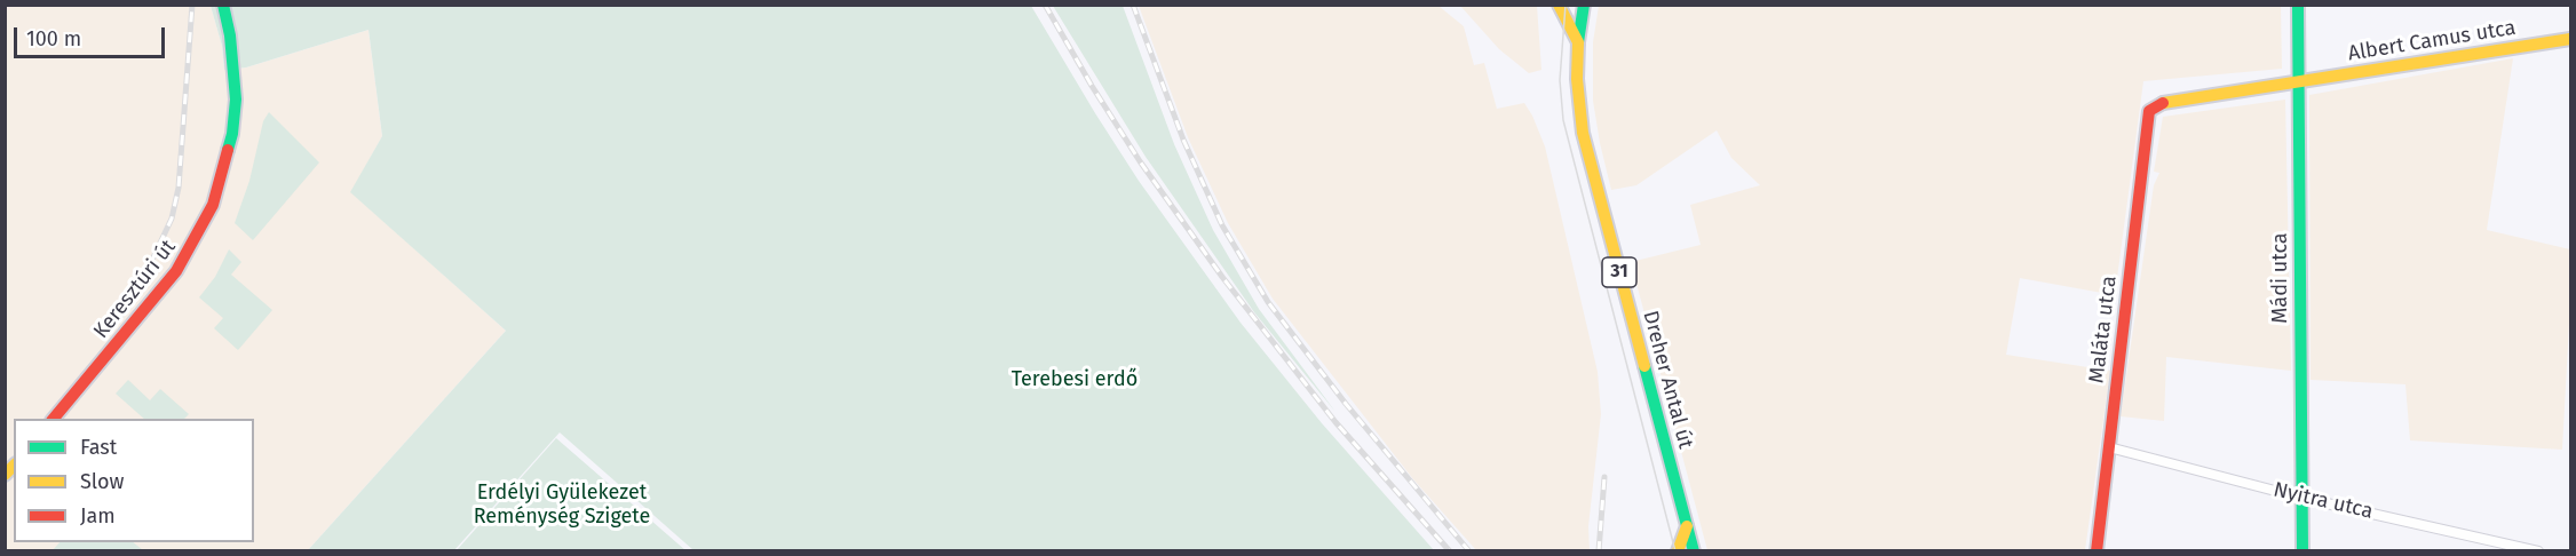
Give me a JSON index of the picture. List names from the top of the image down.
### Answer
{
  "streets": {
    "street": [
      "Albert Camus utca",
      "31",
      "Mádi utca",
      "Keresztúri út",
      "Maláta utca",
      "Dreher Antal út",
      "Nyitra utca"
    ]
  },
  "crossings": [
    ["Albert Camus utca", "Mádi utca"],
    ["Albert Camus utca", "Maláta utca"],
    ["31", "Dreher Antal út"],
    ["Mádi utca", "Nyitra utca"],
    ["Maláta utca", "Nyitra utca"]
  ],
  "parks": ["Terebesi erdő", "Erdélyi Gyülekezet Reménység Szigete"],
  "legend": ["Fast", "Slow", "Jam"],
  "scale_bar": "100 m"
}
